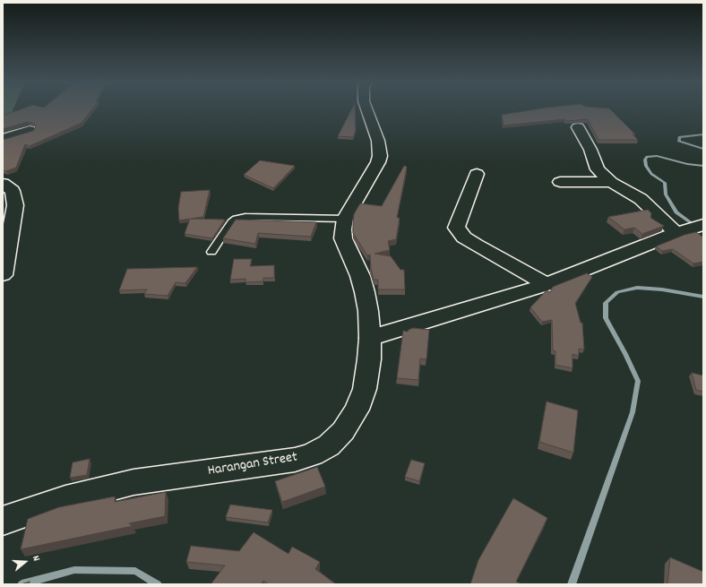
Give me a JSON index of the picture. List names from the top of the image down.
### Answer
{
  "streets": {
    "main road": ["Harangan Street"]
  },
  "north": "right"
}
